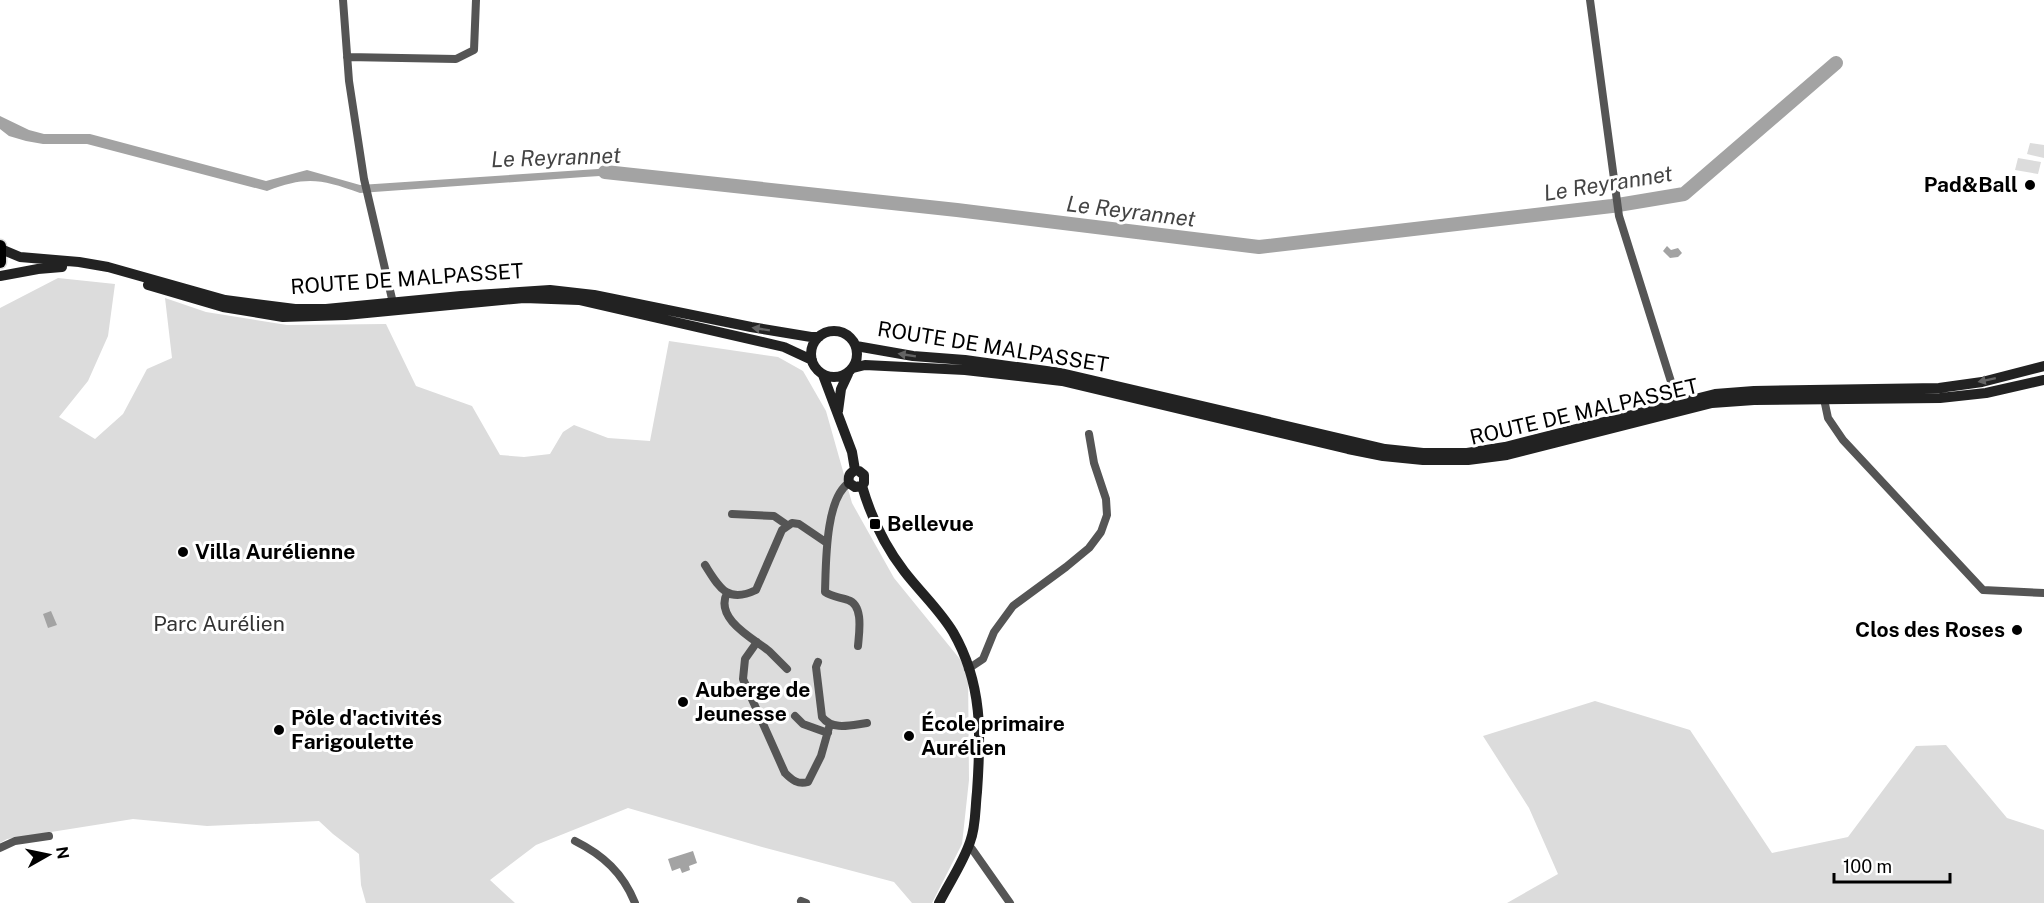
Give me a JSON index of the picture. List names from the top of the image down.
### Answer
{
  "streets": {
    "main road": ["ROUTE DE MALPASSET"]
  },
  "water": ["Le Reyrannet"],
  "parks": ["Parc Aurélien"],
  "places": {
    "other": [
      "Pad&Ball",
      "Villa Aurélienne",
      "Clos des Roses",
      "Auberge de Jeunesse",
      "Pôle d'activités Farigoulette",
      "École primaire Aurélien"
    ],
    "transit": ["Bellevue"]
  },
  "scale_bar": "100 m",
  "north": "right"
}
